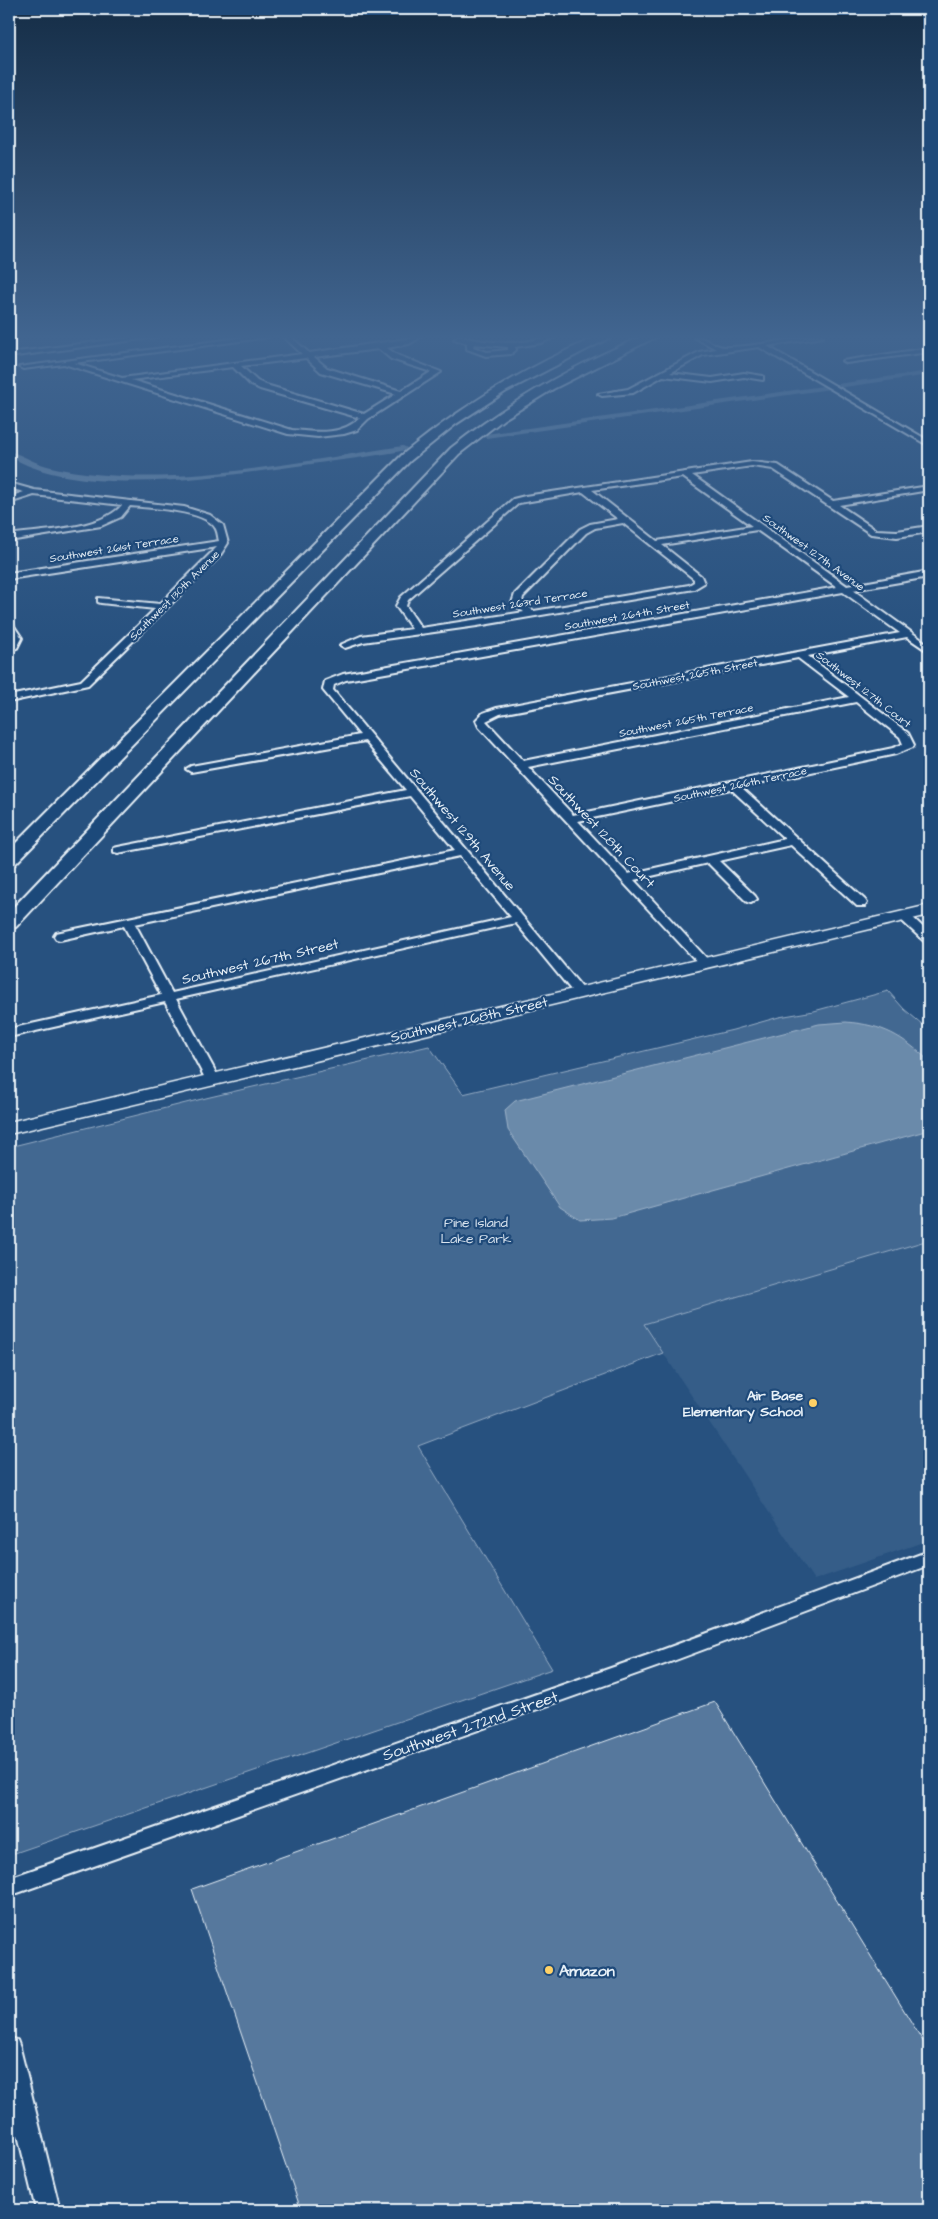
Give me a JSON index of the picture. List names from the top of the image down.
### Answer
{
  "streets": {
    "main road": ["Southwest 268th Street"],
    "street": [
      "Southwest 261st Terrace",
      "Southwest 127th Avenue",
      "Southwest 130th Avenue",
      "Southwest 263rd Terrace",
      "Southwest 264th Street",
      "Southwest 265th Street",
      "Southwest 127th Court",
      "Southwest 265th Terrace",
      "Southwest 266th Terrace",
      "Southwest 129th Avenue",
      "Southwest 128th Court",
      "Southwest 267th Street",
      "Southwest 272nd Street"
    ]
  },
  "crossings": [
    ["Southwest 261st Terrace", "Southwest 130th Avenue"],
    ["Southwest 127th Avenue", "Southwest 264th Street"],
    ["Southwest 127th Avenue", "Southwest 265th Street"],
    ["Southwest 264th Street", "Southwest 129th Avenue"],
    ["Southwest 265th Street", "Southwest 127th Court"],
    ["Southwest 265th Street", "Southwest 128th Court"],
    ["Southwest 127th Court", "Southwest 265th Terrace"],
    ["Southwest 127th Court", "Southwest 266th Terrace"],
    ["Southwest 265th Terrace", "Southwest 128th Court"],
    ["Southwest 266th Terrace", "Southwest 128th Court"],
    ["Southwest 129th Avenue", "Southwest 267th Street"],
    ["Southwest 129th Avenue", "Southwest 268th Street"],
    ["Southwest 128th Court", "Southwest 268th Street"]
  ],
  "parks": ["Pine Island Lake Park"],
  "places": ["Air Base Elementary School", "Amazon"]
}
